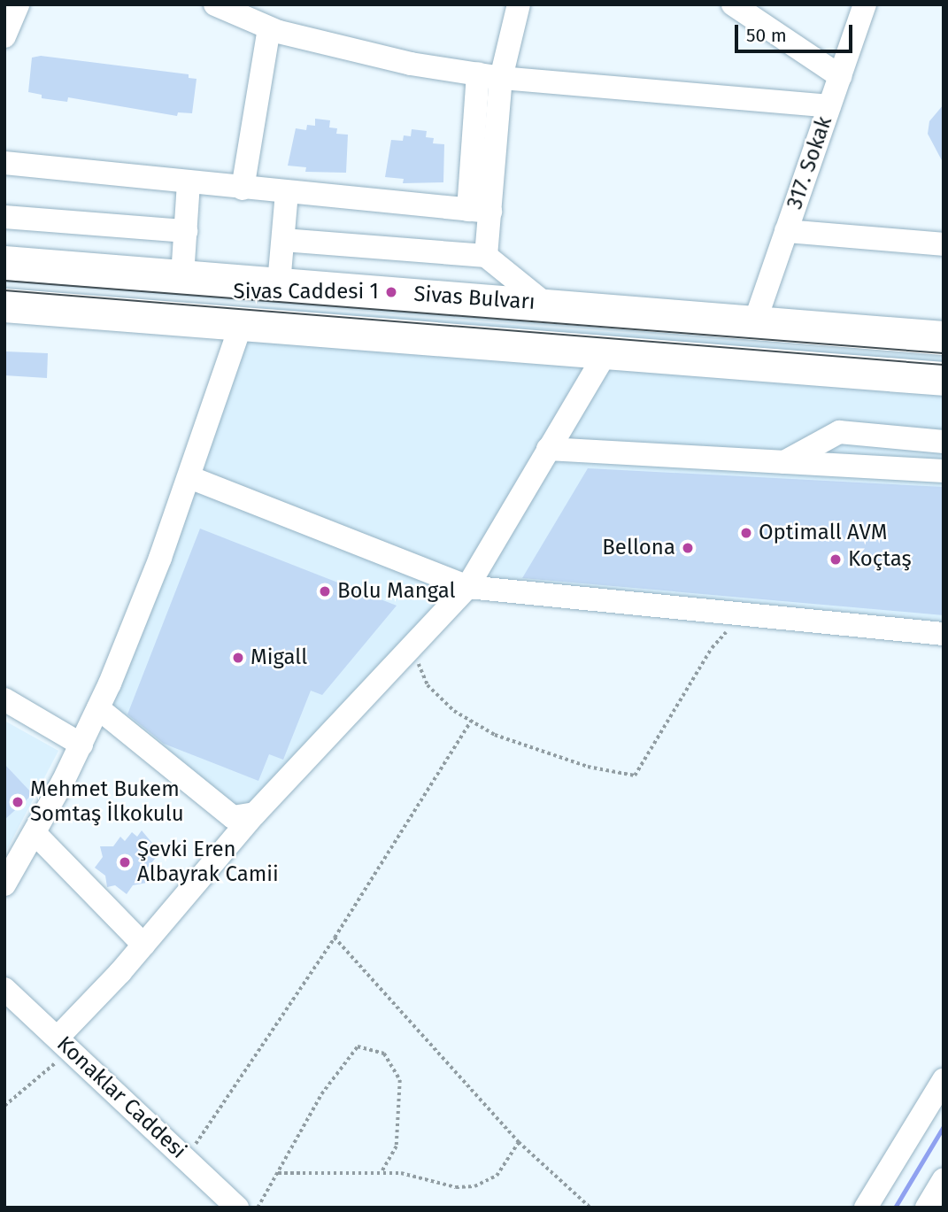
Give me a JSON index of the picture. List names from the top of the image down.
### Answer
{
  "streets": {
    "highway": ["Sivas Bulvarı"],
    "street": ["317. Sokak", "Konaklar Caddesi"]
  },
  "crossings": [
    ["317. Sokak", "Sivas Bulvarı"]
  ],
  "places": [
    "Sivas Caddesi 1",
    "Optimall AVM",
    "Bellona",
    "Koçtaş",
    "Bolu Mangal",
    "Migall",
    "Mehmet Bukem Somtaş İlkokulu",
    "Şevki Eren Albayrak Camii"
  ],
  "scale_bar": "50 m"
}
